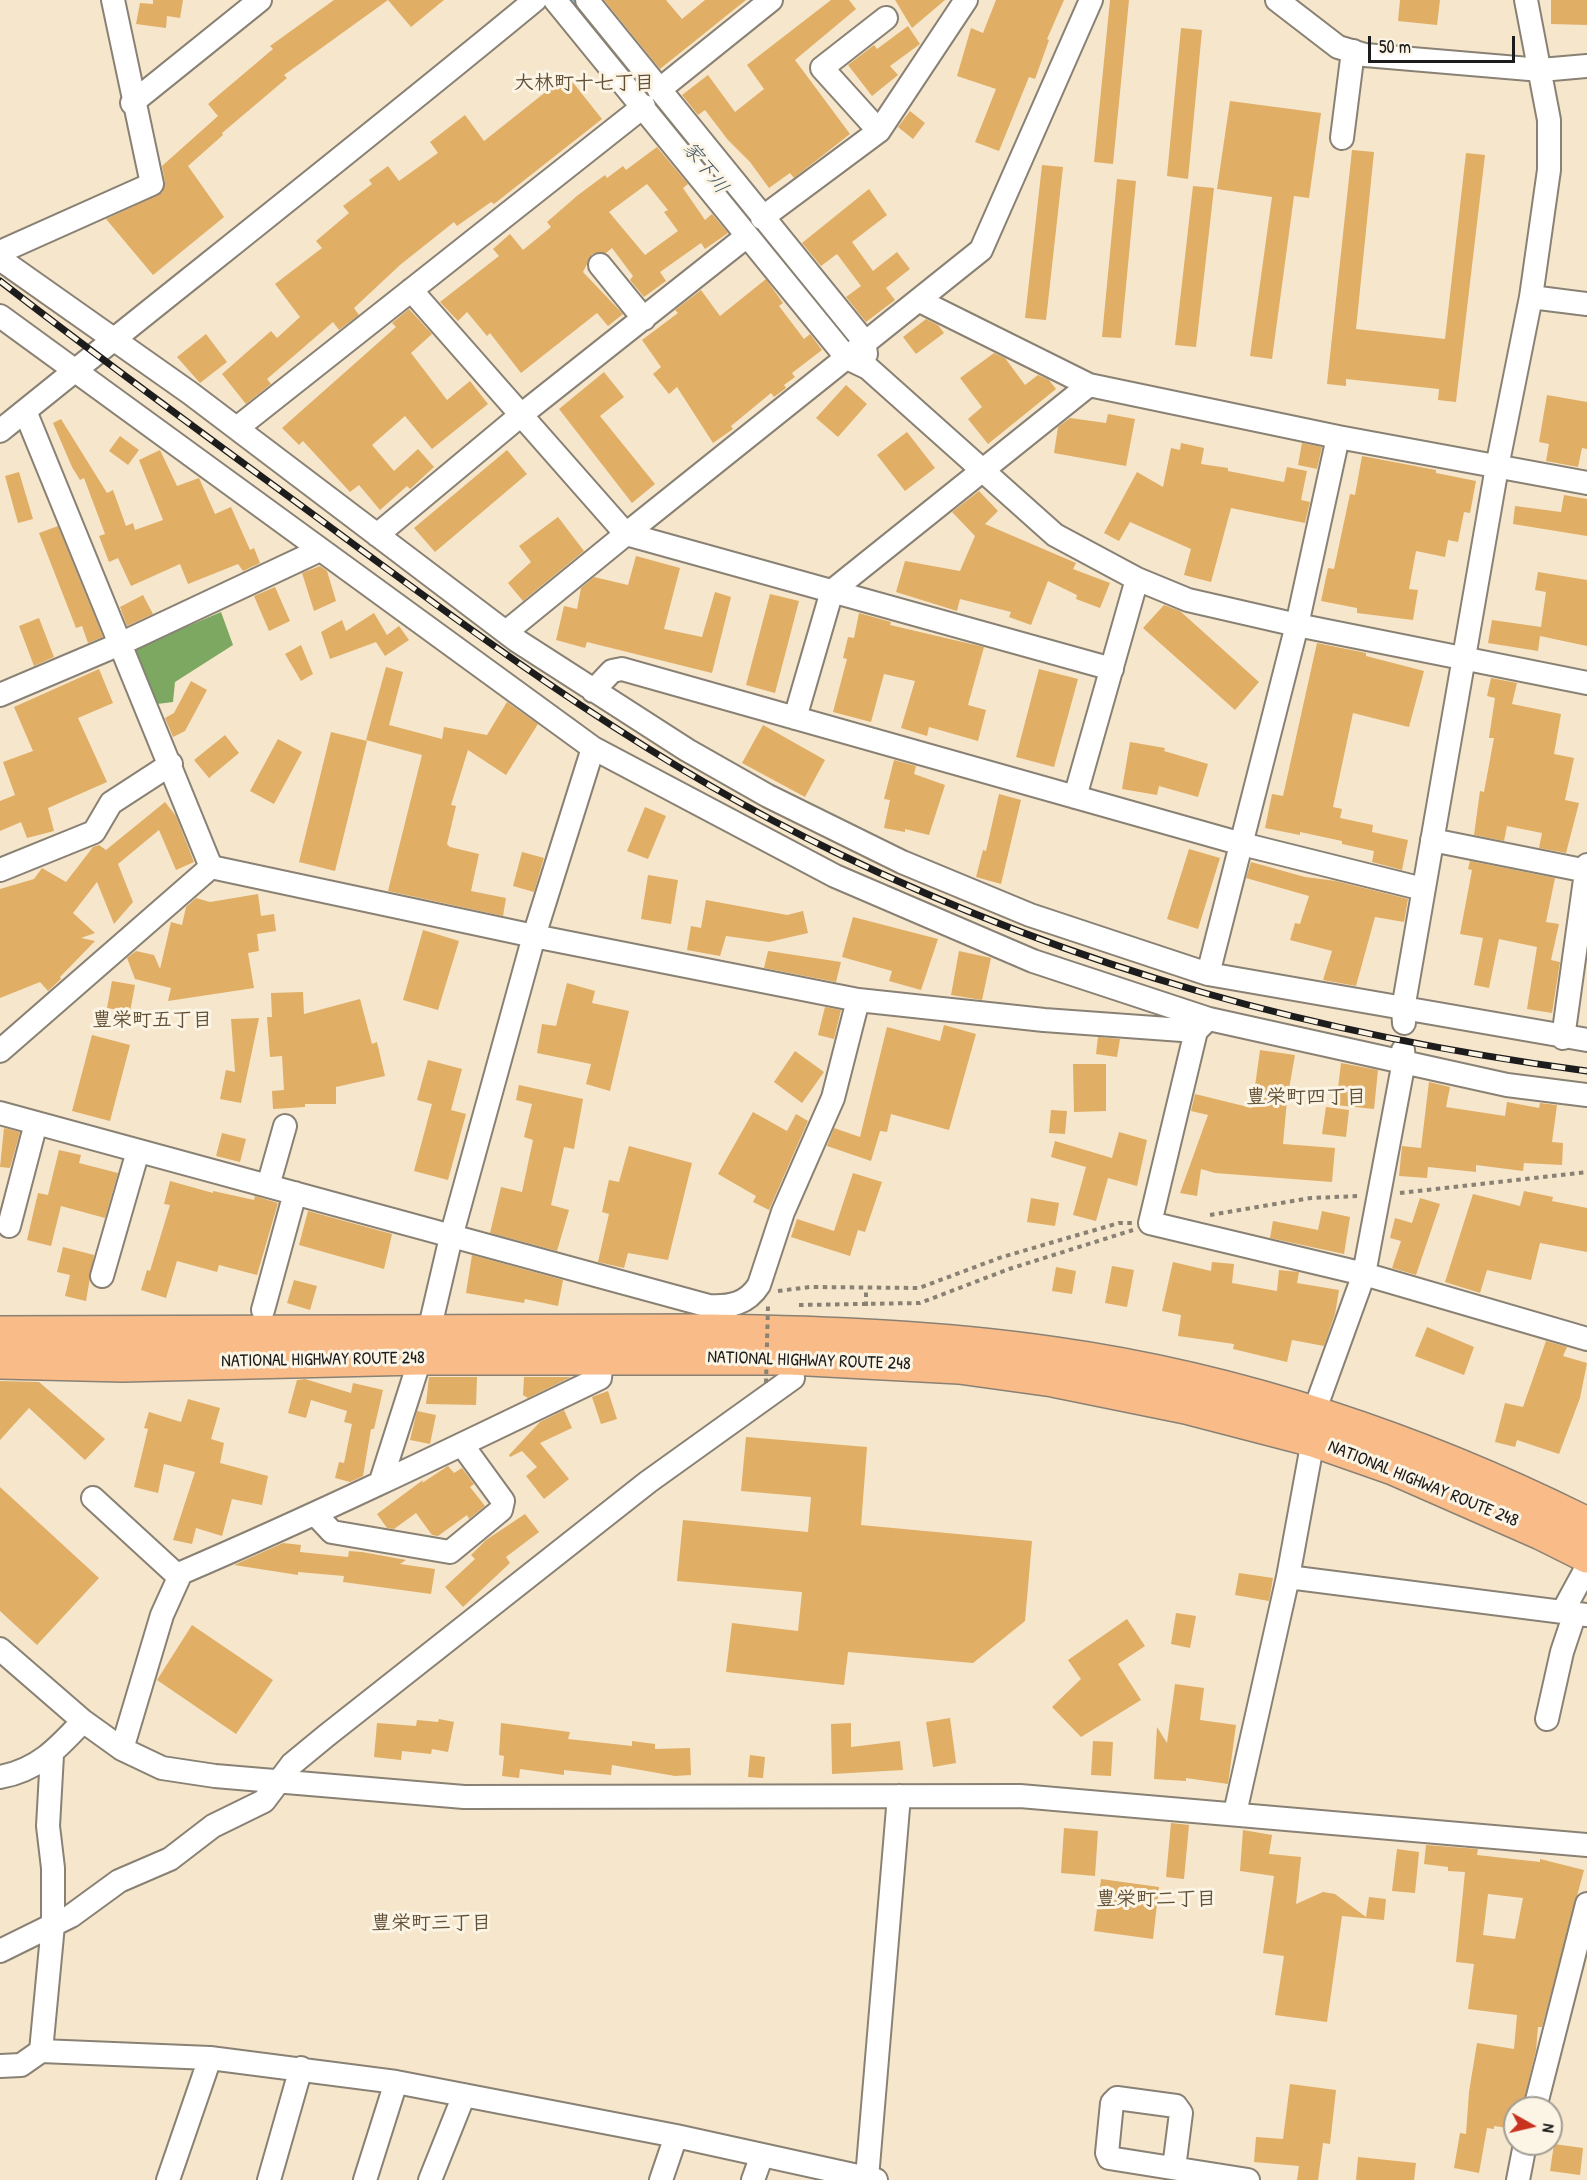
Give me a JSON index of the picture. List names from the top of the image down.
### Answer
{
  "streets": {
    "highway": ["NATIONAL HIGHWAY ROUTE 248"]
  },
  "districts": [
    "大林町十七丁目",
    "豊栄町五丁目",
    "豊栄町四丁目",
    "豊栄町二丁目",
    "豊栄町三丁目"
  ],
  "water": ["家下川"],
  "scale_bar": "50 m",
  "north": "right"
}
